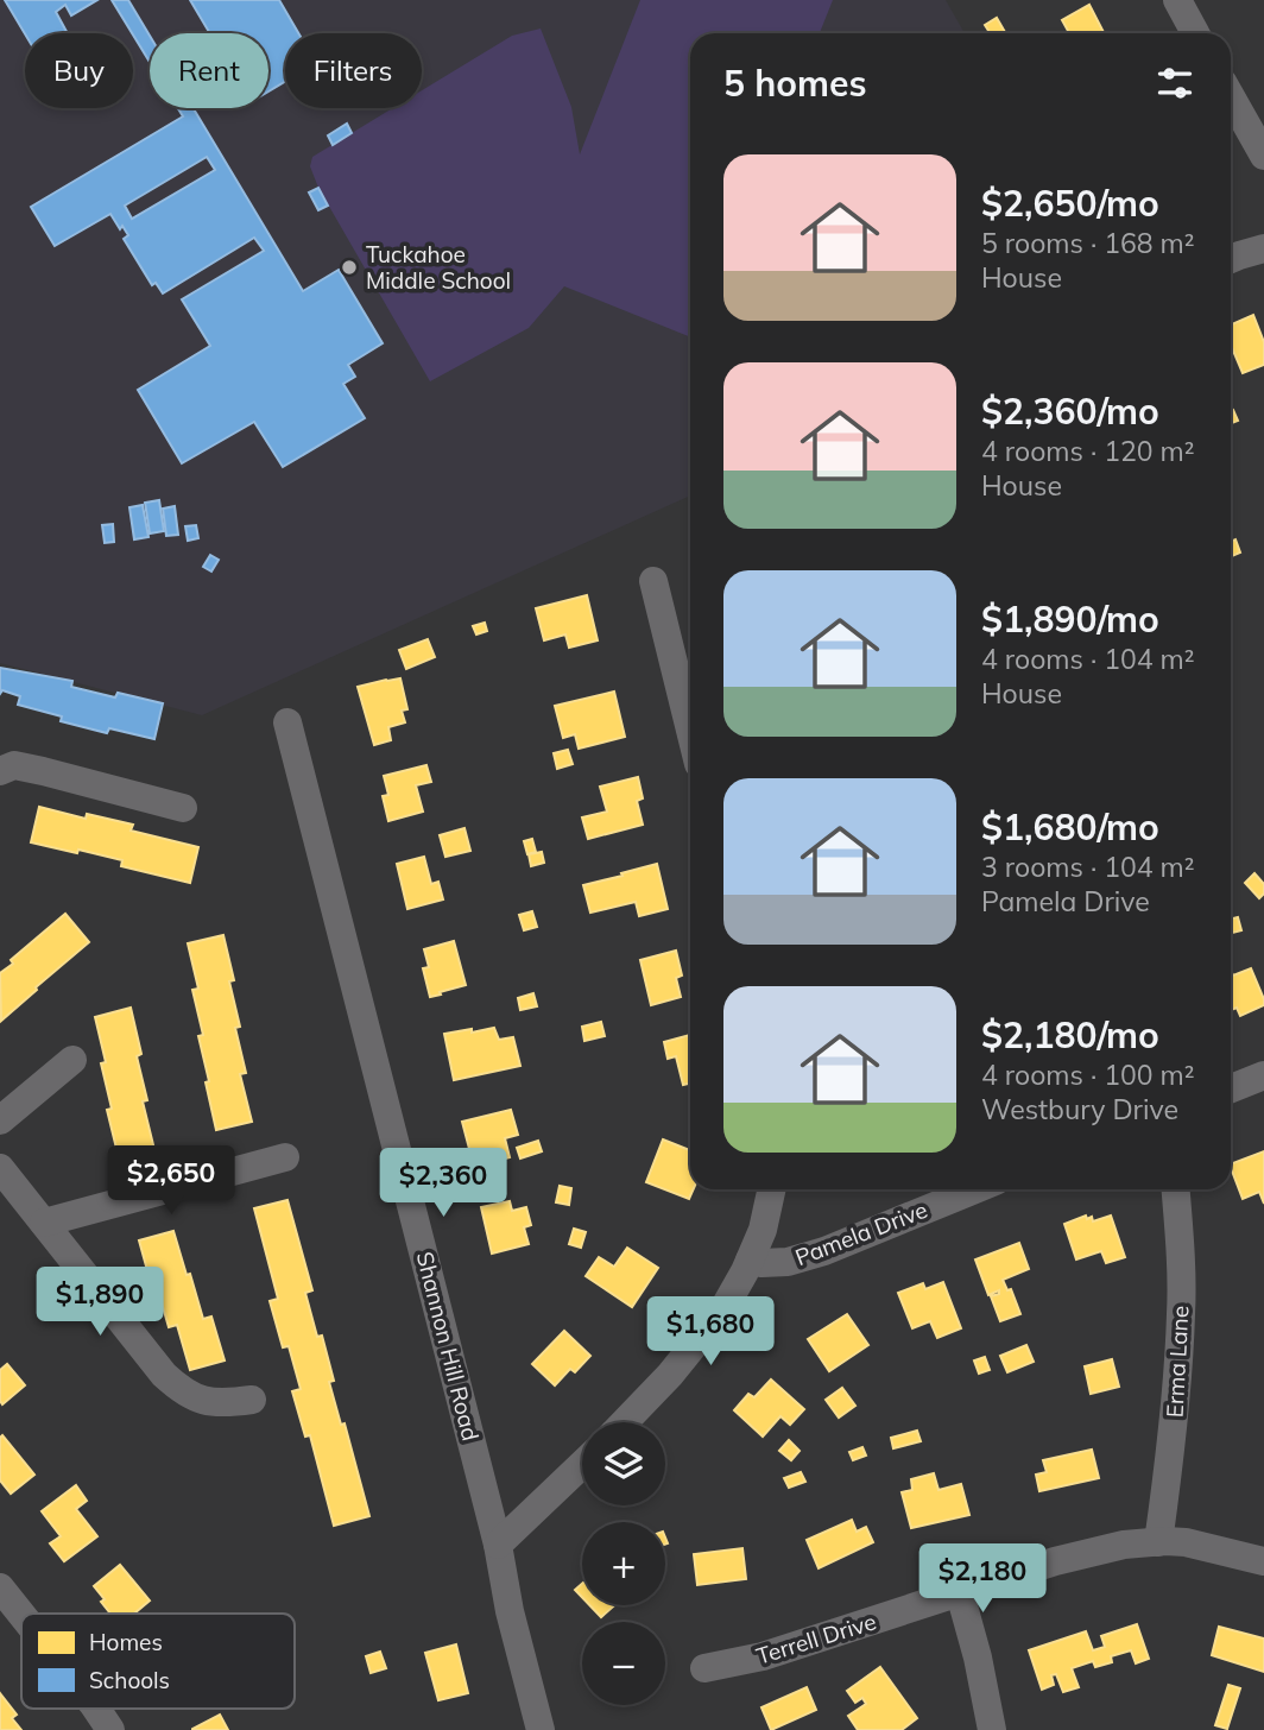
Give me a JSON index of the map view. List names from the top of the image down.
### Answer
{
  "streets": {
    "street": [
      "Pamela Drive",
      "Shannon Hill Road",
      "Erma Lane",
      "Terrell Drive"
    ]
  },
  "crossings": [
    ["Erma Lane", "Terrell Drive"]
  ],
  "places": ["Tuckahoe Middle School"],
  "legend": ["Homes", "Schools"],
  "page": {
    "chip": ["Buy", "Rent", "Filters"],
    "heading": "5 homes",
    "list": [
      {
        "name": "$2,650/mo",
        "note": "5 rooms · 168 m² · House"
      },
      {
        "name": "$2,360/mo",
        "note": "4 rooms · 120 m² · House"
      },
      {
        "name": "$1,890/mo",
        "note": "4 rooms · 104 m² · House"
      },
      {
        "name": "$1,680/mo",
        "note": "3 rooms · 104 m² · Pamela Drive"
      },
      {
        "name": "$2,180/mo",
        "note": "4 rooms · 100 m² · Westbury Drive"
      }
    ],
    "price": [
      "$2,650",
      "$2,360",
      "$1,890",
      "$1,680",
      "$2,180"
    ],
    "map_buttons": ["+", "−"]
  }
}
